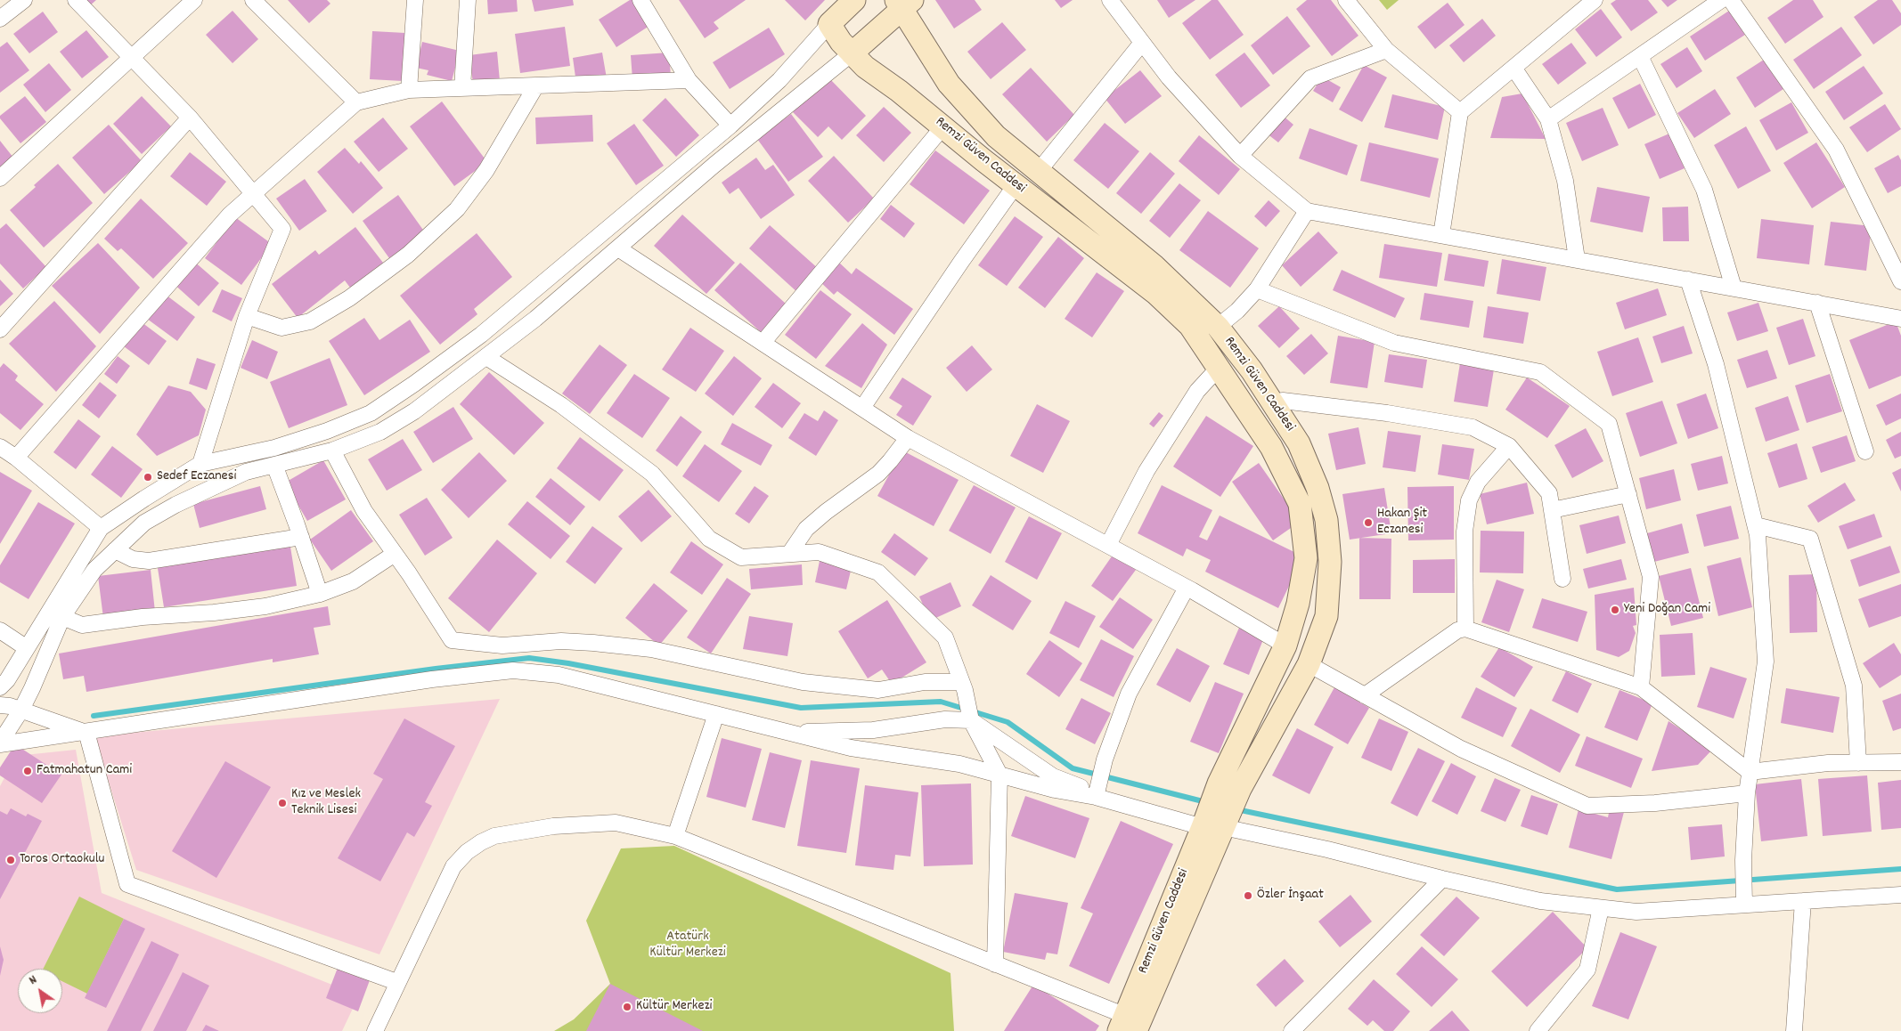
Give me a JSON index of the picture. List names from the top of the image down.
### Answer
{
  "streets": {
    "main road": ["Remzi Güven Caddesi"]
  },
  "parks": ["Atatürk Kültür Merkezi"],
  "places": [
    "Sedef Eczanesi",
    "Hakan Şit Eczanesi",
    "Yeni Doğan Cami",
    "Fatmahatun Cami",
    "Kız ve Meslek Teknik Lisesi",
    "Toros Ortaokulu",
    "Özler İnşaat",
    "Kültür Merkezi"
  ],
  "north": "top left"
}
